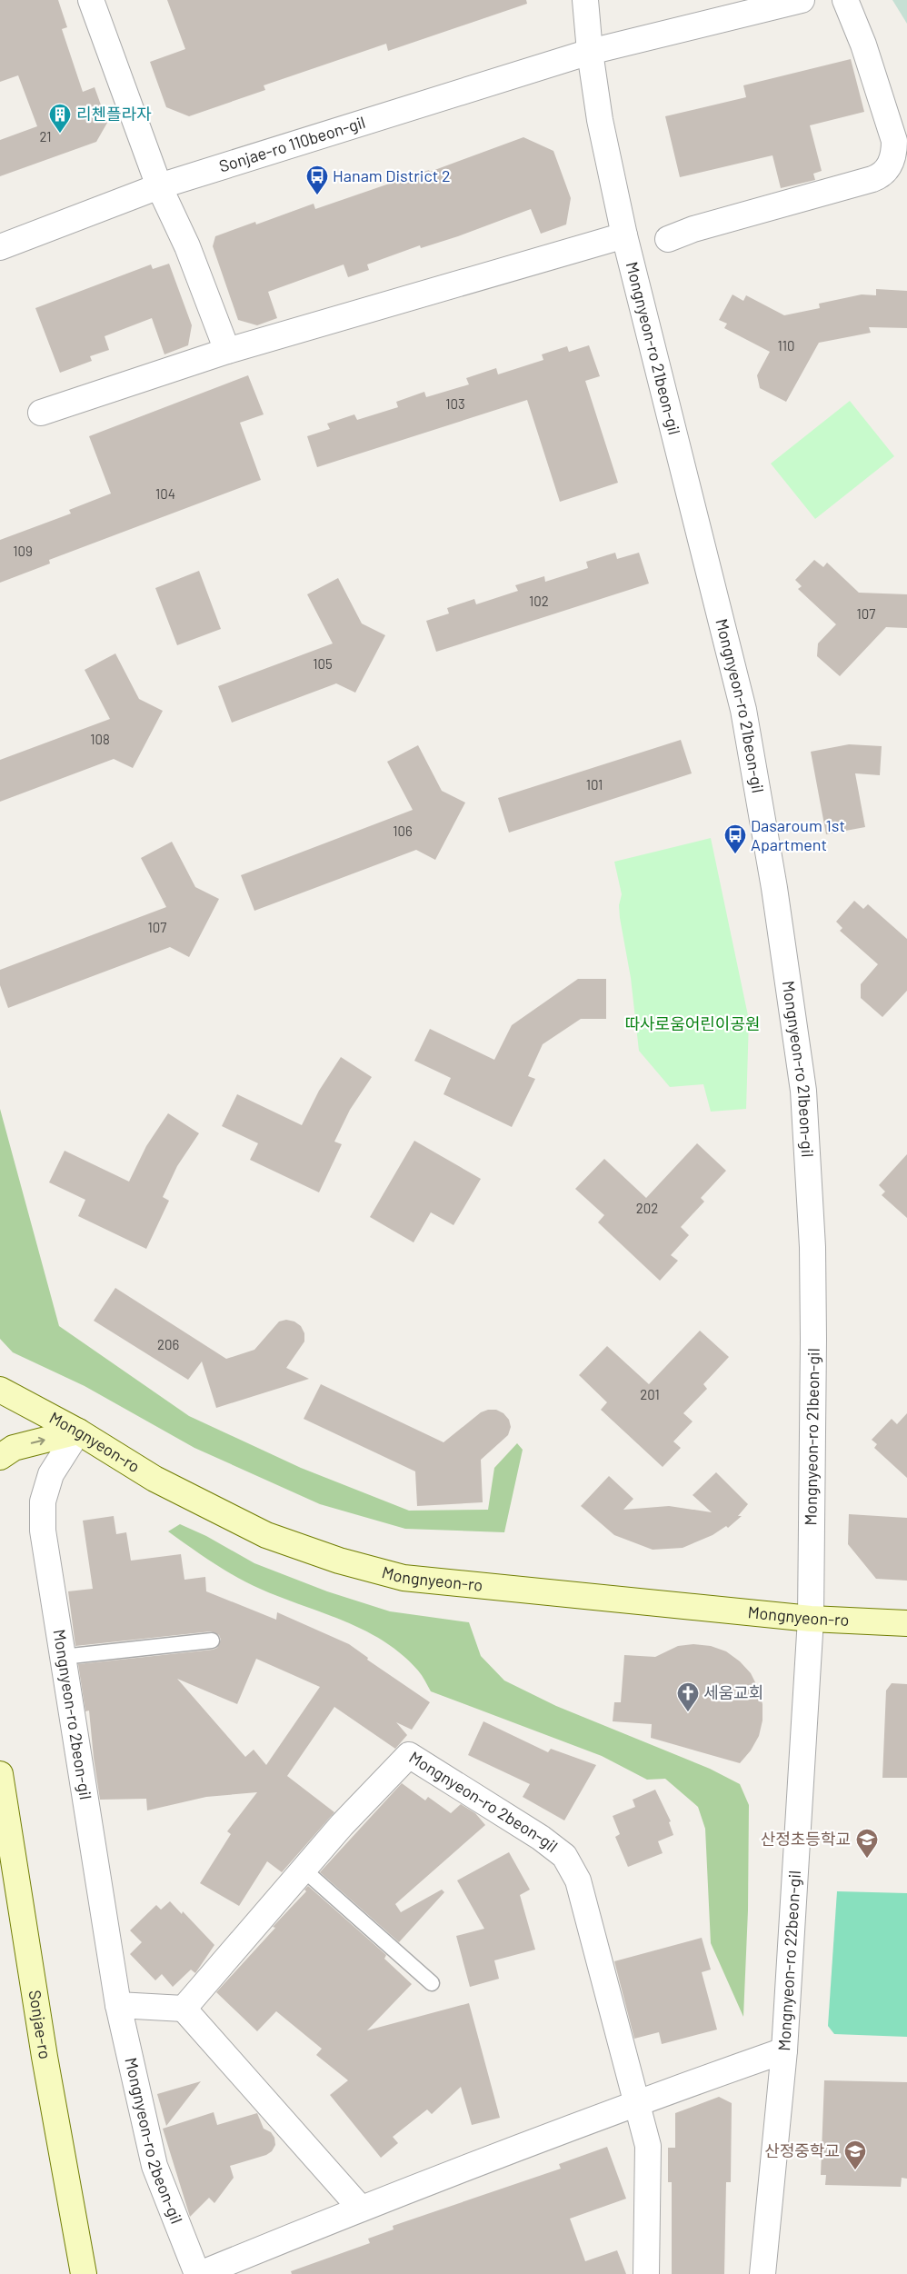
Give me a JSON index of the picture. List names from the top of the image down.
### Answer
{
  "streets": {
    "main road": ["Mongnyeon-ro", "Sonjae-ro"],
    "street": [
      "Sonjae-ro 110beon-gil",
      "Mongnyeon-ro 21beon-gil",
      "Mongnyeon-ro 2beon-gil",
      "Mongnyeon-ro 22beon-gil"
    ]
  },
  "crossings": [
    ["Sonjae-ro 110beon-gil", "Mongnyeon-ro 21beon-gil"],
    ["Mongnyeon-ro 21beon-gil", "Mongnyeon-ro"],
    ["Mongnyeon-ro 21beon-gil", "Mongnyeon-ro 22beon-gil"],
    ["Mongnyeon-ro", "Mongnyeon-ro 2beon-gil"],
    ["Mongnyeon-ro", "Mongnyeon-ro 22beon-gil"]
  ],
  "parks": ["따사로움어린이공원"],
  "places": {
    "building": ["리첸플라자"],
    "bus stop": ["Hanam District 2", "Dasaroum 1st Apartment"],
    "church": ["세움교회"],
    "school or university": ["산정초등학교", "산정중학교"]
  },
  "house_numbers": [
    "21",
    "110",
    "103",
    "104",
    "109",
    "102",
    "107",
    "105",
    "108",
    "101",
    "106",
    "107",
    "202",
    "206",
    "201"
  ]
}
